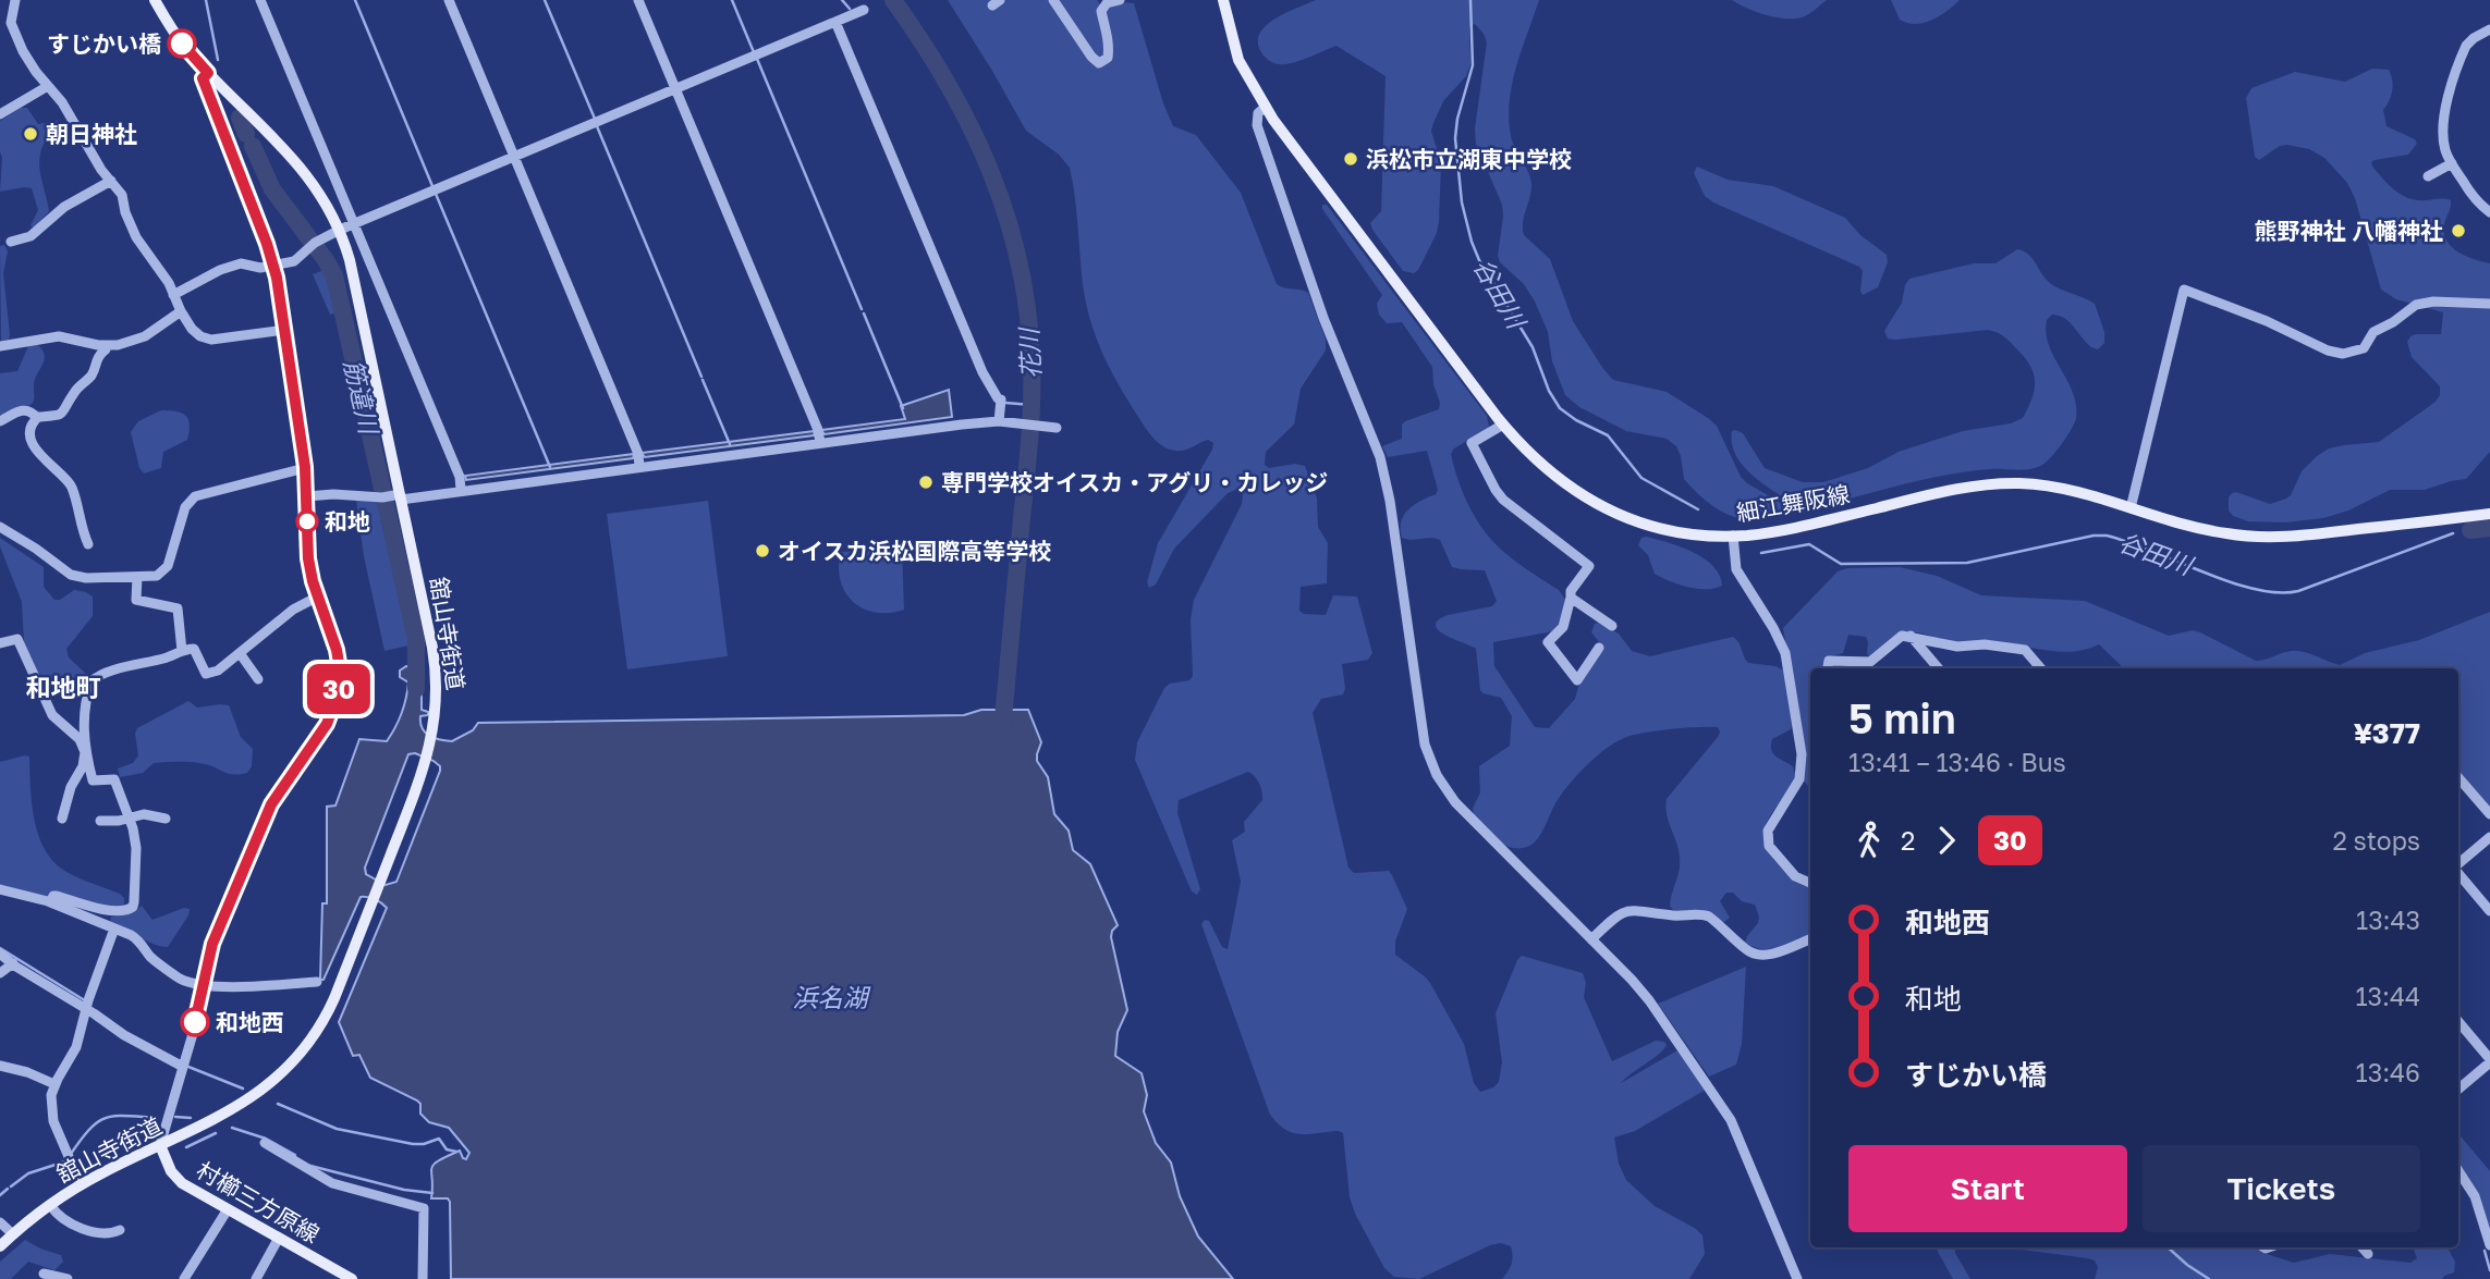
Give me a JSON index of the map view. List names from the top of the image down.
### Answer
{
  "streets": {
    "main road": ["細江舞阪線", "舘山寺街道", "村櫛三方原線"]
  },
  "crossings": [
    ["舘山寺街道", "村櫛三方原線"]
  ],
  "districts": ["和地町"],
  "water": [
    "谷田川",
    "花川",
    "筋違川",
    "浜名湖"
  ],
  "places": [
    "すじかい橋",
    "朝日神社",
    "浜松市立湖東中学校",
    "熊野神社 八幡神社",
    "専門学校オイスカ・アグリ・カレッジ",
    "和地",
    "オイスカ浜松国際高等学校",
    "和地西"
  ],
  "lines": ["bus line 30"],
  "page": {
    "on_map": "30",
    "heading": ["5 min", "13:41 – 13:46 · Bus", "¥377"],
    "legs": ["2", "30", "2 stops"],
    "list": [
      {
        "name": "和地西",
        "value": "13:43"
      },
      {
        "name": "和地",
        "value": "13:44"
      },
      {
        "name": "すじかい橋",
        "value": "13:46"
      }
    ],
    "buttons": ["Start", "Tickets"]
  }
}
